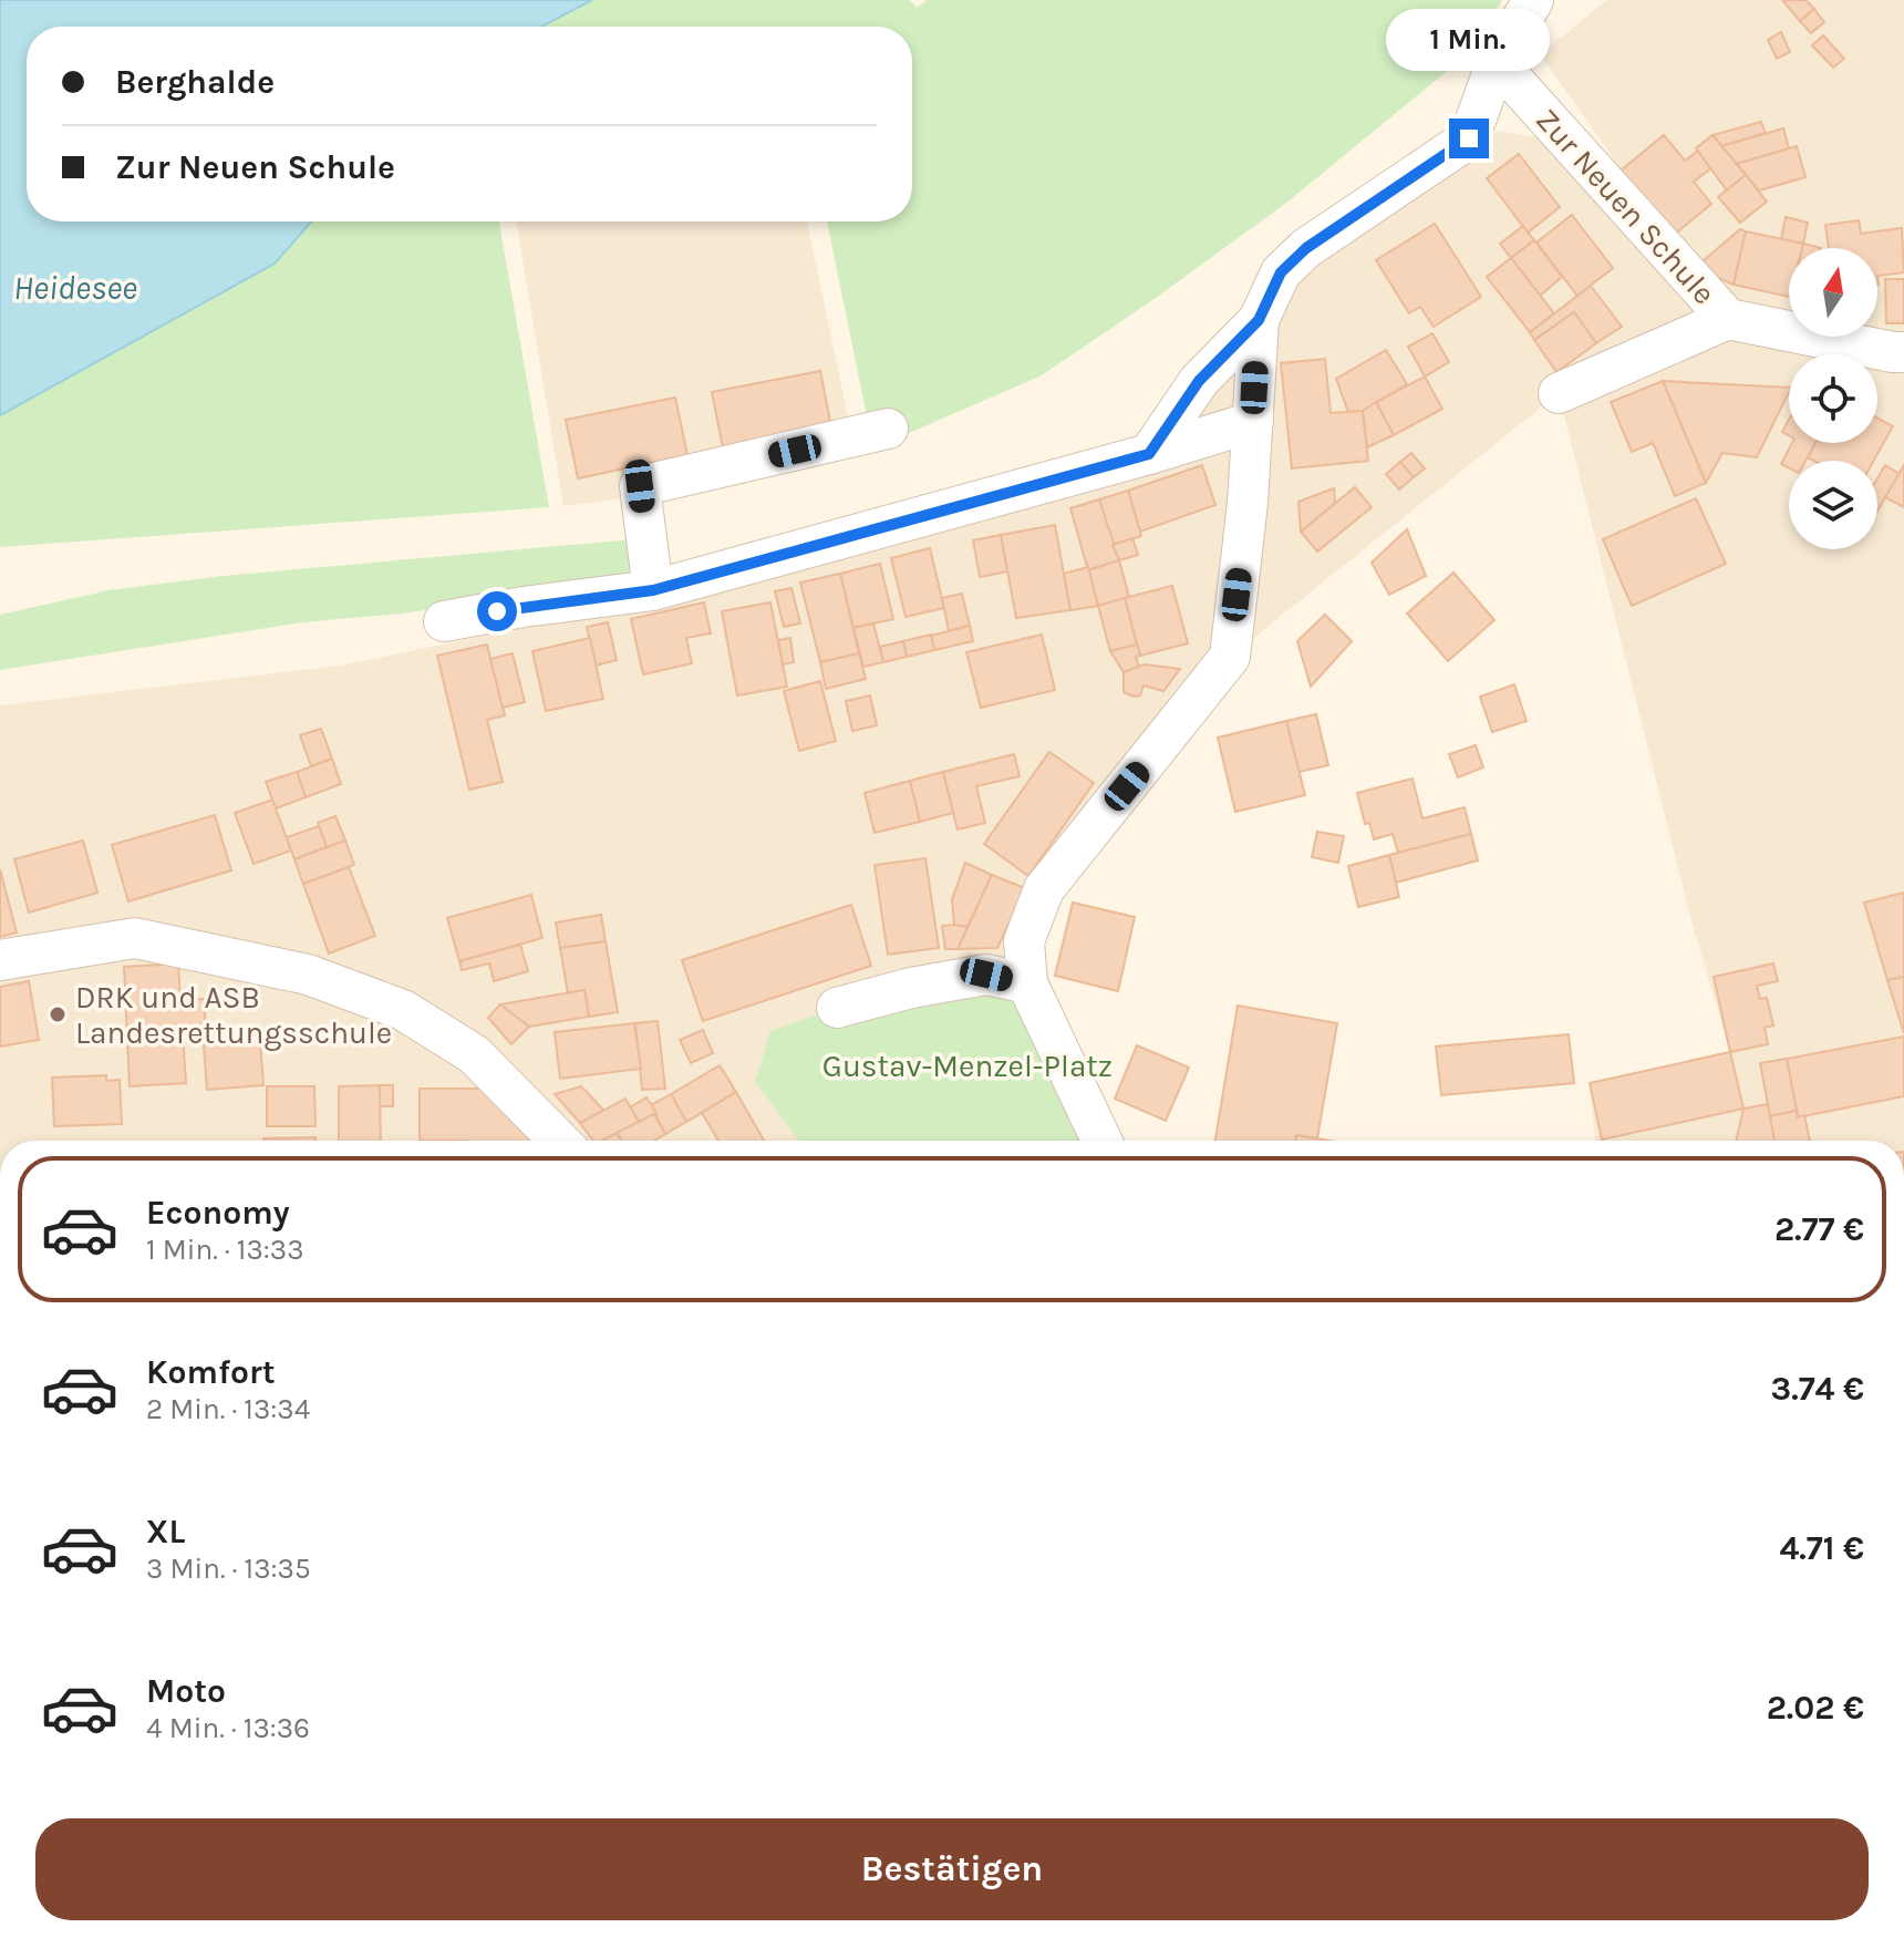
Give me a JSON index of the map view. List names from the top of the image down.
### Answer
{
  "streets": {
    "street": ["Zur Neuen Schule"]
  },
  "water": ["Heidesee"],
  "parks": ["Gustav-Menzel-Platz"],
  "places": ["DRK und ASB Landesrettungsschule"],
  "north": "top",
  "page": {
    "bubble": "1 Min.",
    "banner": ["Berghalde", "Zur Neuen Schule"],
    "list": [
      {
        "name": "Economy",
        "note": "1 Min. · 13:33",
        "value": "2.77 €"
      },
      {
        "name": "Komfort",
        "note": "2 Min. · 13:34",
        "value": "3.74 €"
      },
      {
        "name": "XL",
        "note": "3 Min. · 13:35",
        "value": "4.71 €"
      },
      {
        "name": "Moto",
        "note": "4 Min. · 13:36",
        "value": "2.02 €"
      }
    ],
    "buttons": "Bestätigen"
  }
}
